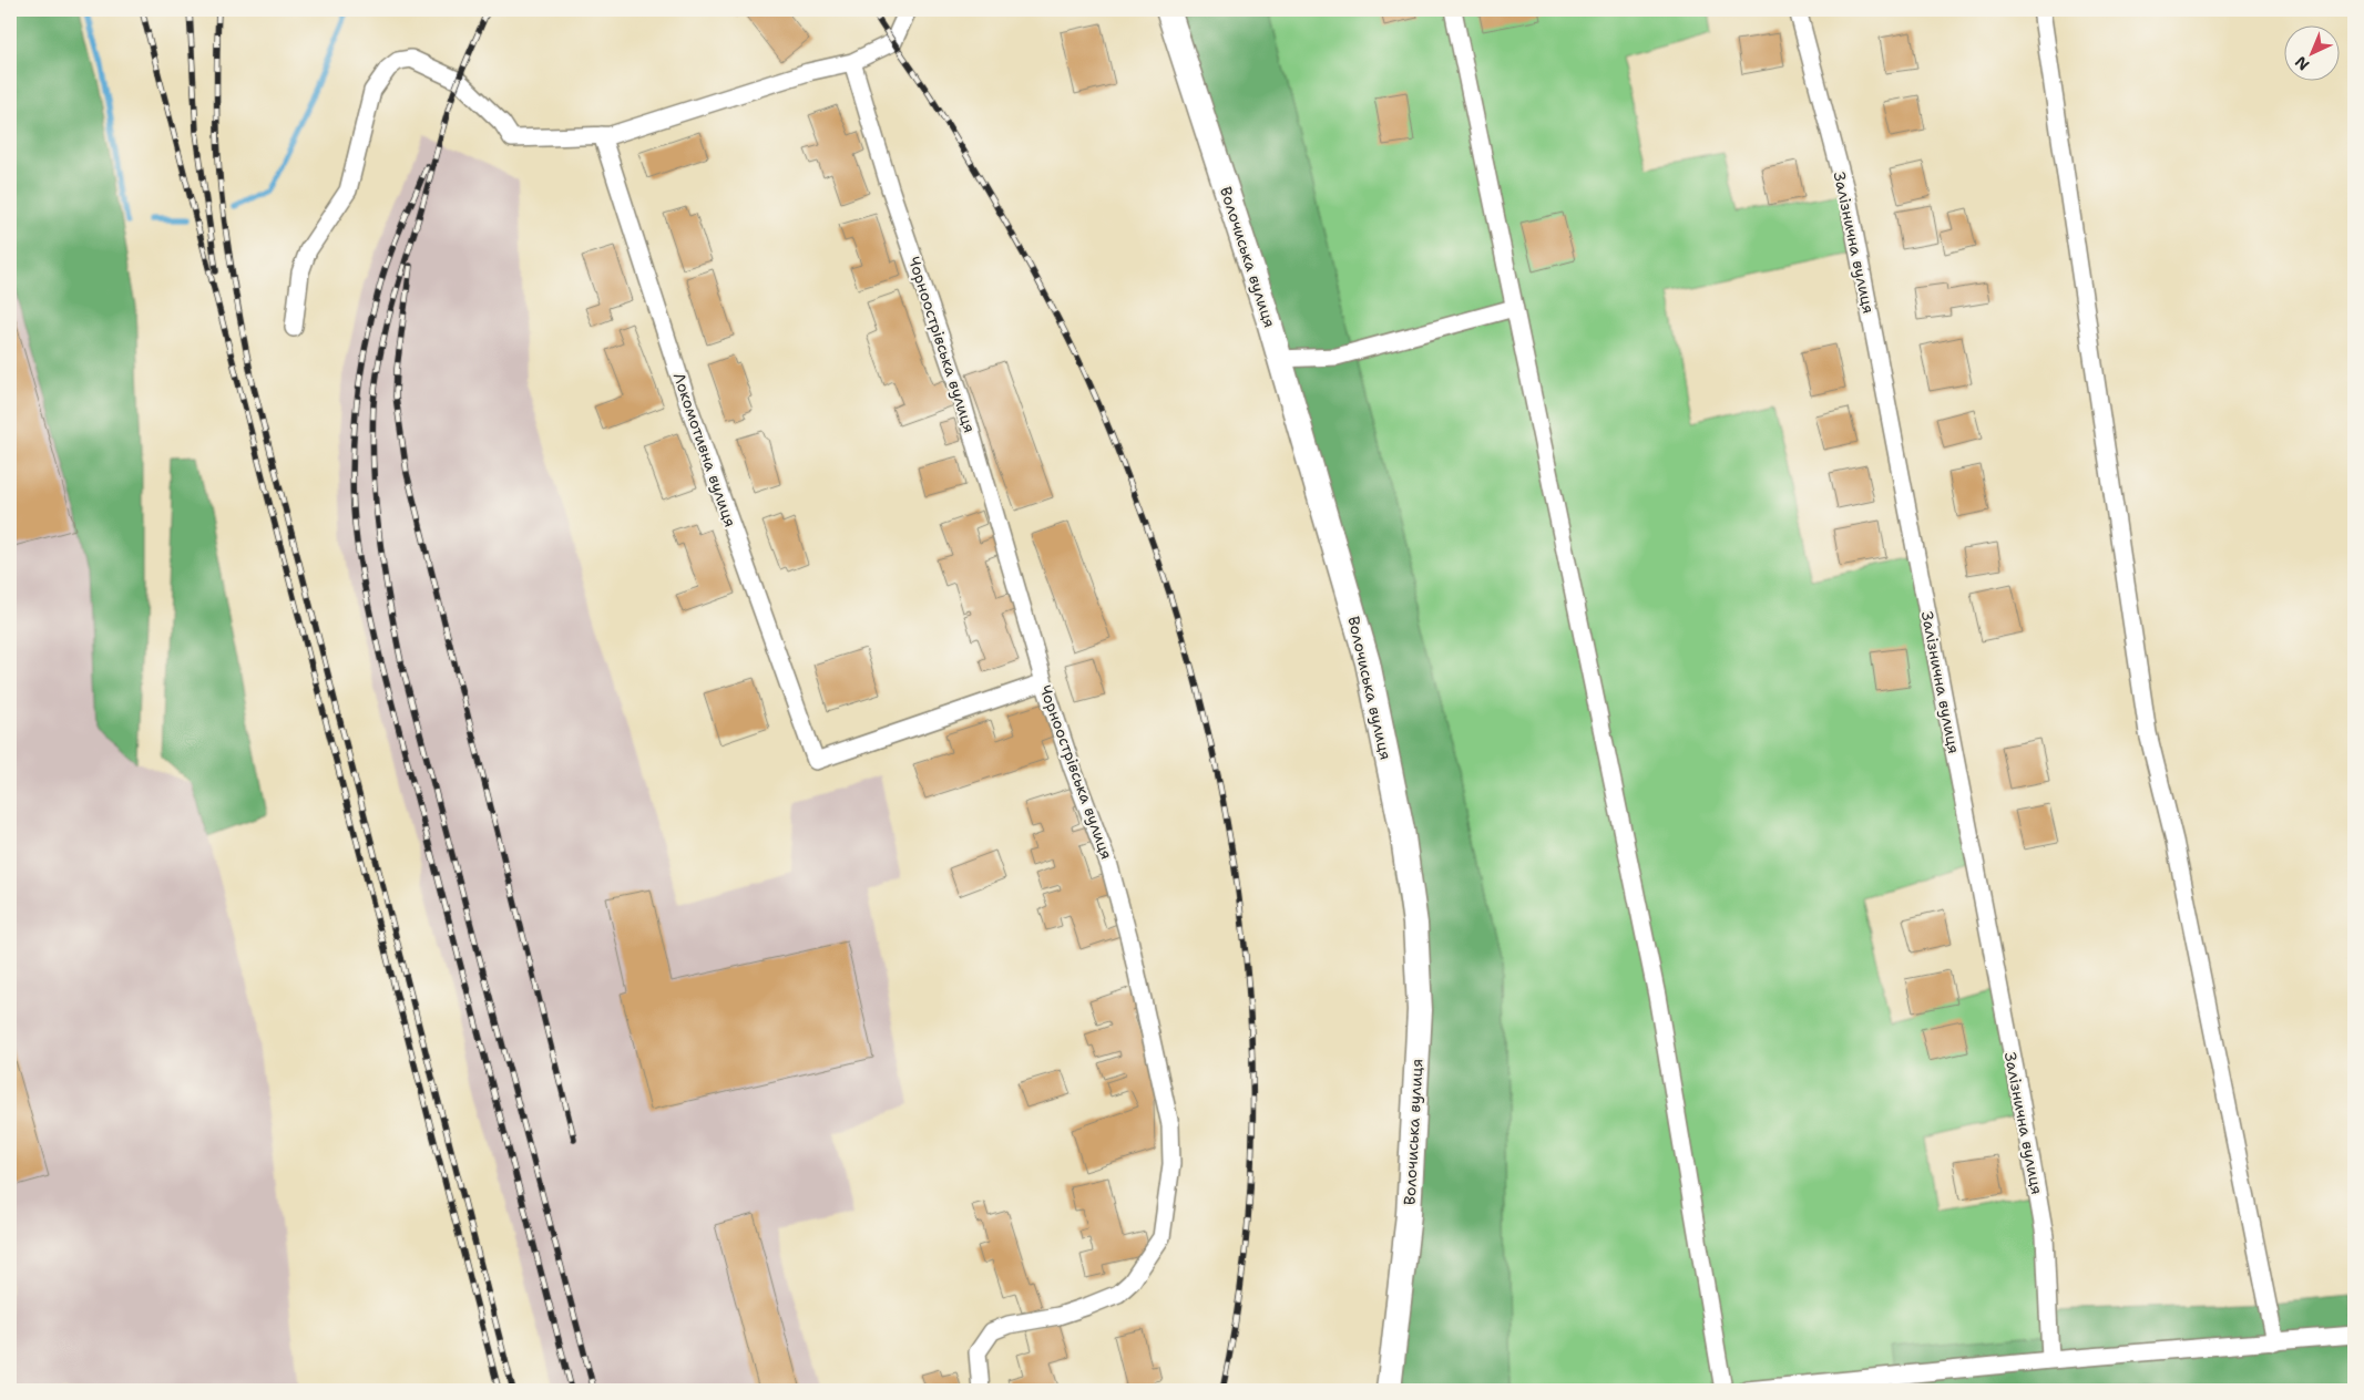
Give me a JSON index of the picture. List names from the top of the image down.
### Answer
{
  "streets": {
    "main road": ["Волочиська вулиця"],
    "street": ["Залізнична вулиця", "Чорноострівська вулиця", "Локомотивна вулиця"]
  },
  "crossings": [
    ["Чорноострівська вулиця", "Локомотивна вулиця"]
  ],
  "north": "bottom left"
}
